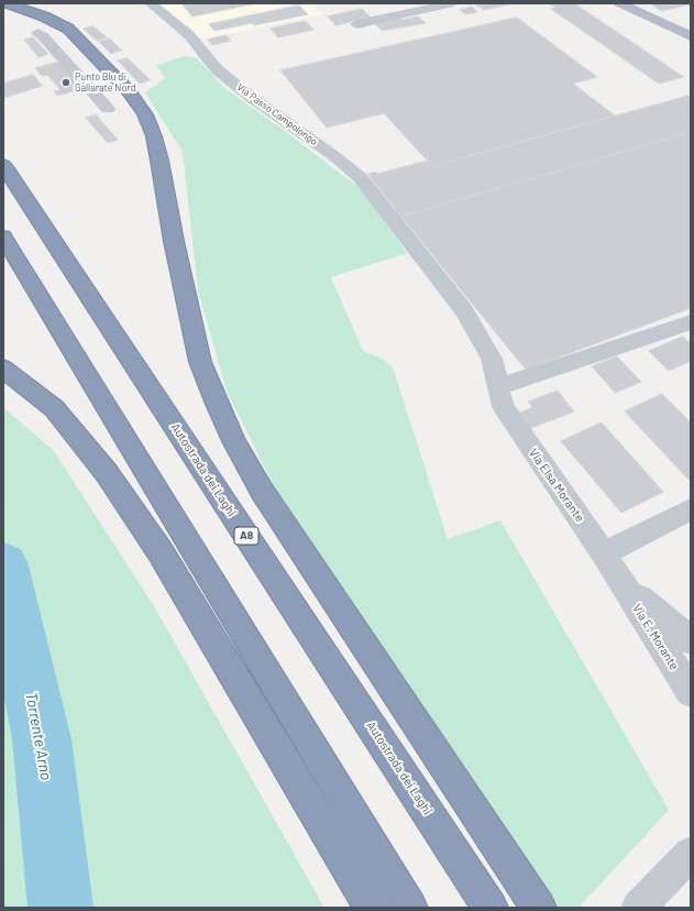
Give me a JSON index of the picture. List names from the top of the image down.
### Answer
{
  "streets": {
    "highway": ["Autostrada dei Laghi", "A8"],
    "street": ["Via Passo Campolongo", "Via Elsa Morante", "Via E. Morante"]
  },
  "crossings": [
    ["Via Passo Campolongo", "Via Elsa Morante"],
    ["Via Elsa Morante", "Via E. Morante"]
  ],
  "water": ["Torrente Arno"],
  "places": ["Punto Blu di Gallarate Nord"]
}
